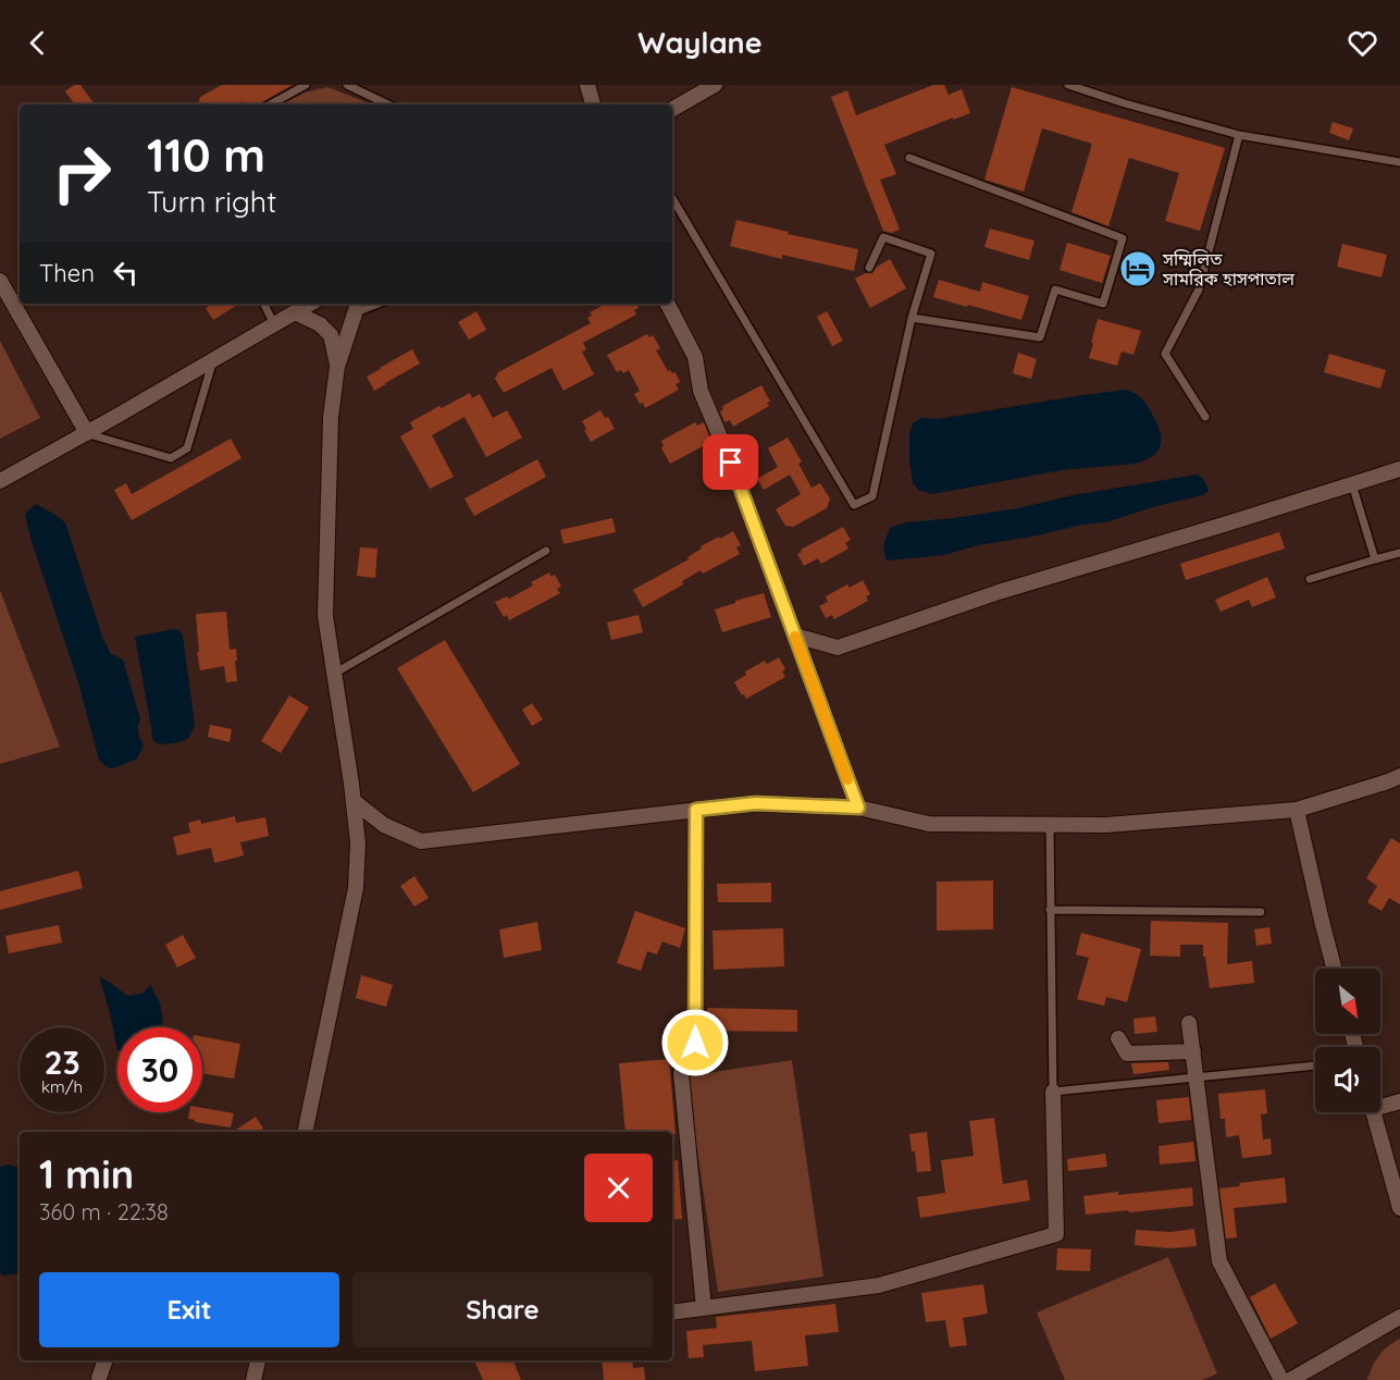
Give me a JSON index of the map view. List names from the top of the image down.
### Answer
{
  "places": {
    "hotel": ["সম্মিলিত সামরিক হাসপাতাল"]
  },
  "north": "bottom right",
  "page": {
    "header": "Waylane",
    "turn": ["110 m", "Turn right"],
    "then": "Then",
    "speed": "23 km/h",
    "limit": "30",
    "heading": ["1 min", "360 m · 22:38"],
    "buttons": ["Exit", "Share"]
  }
}
